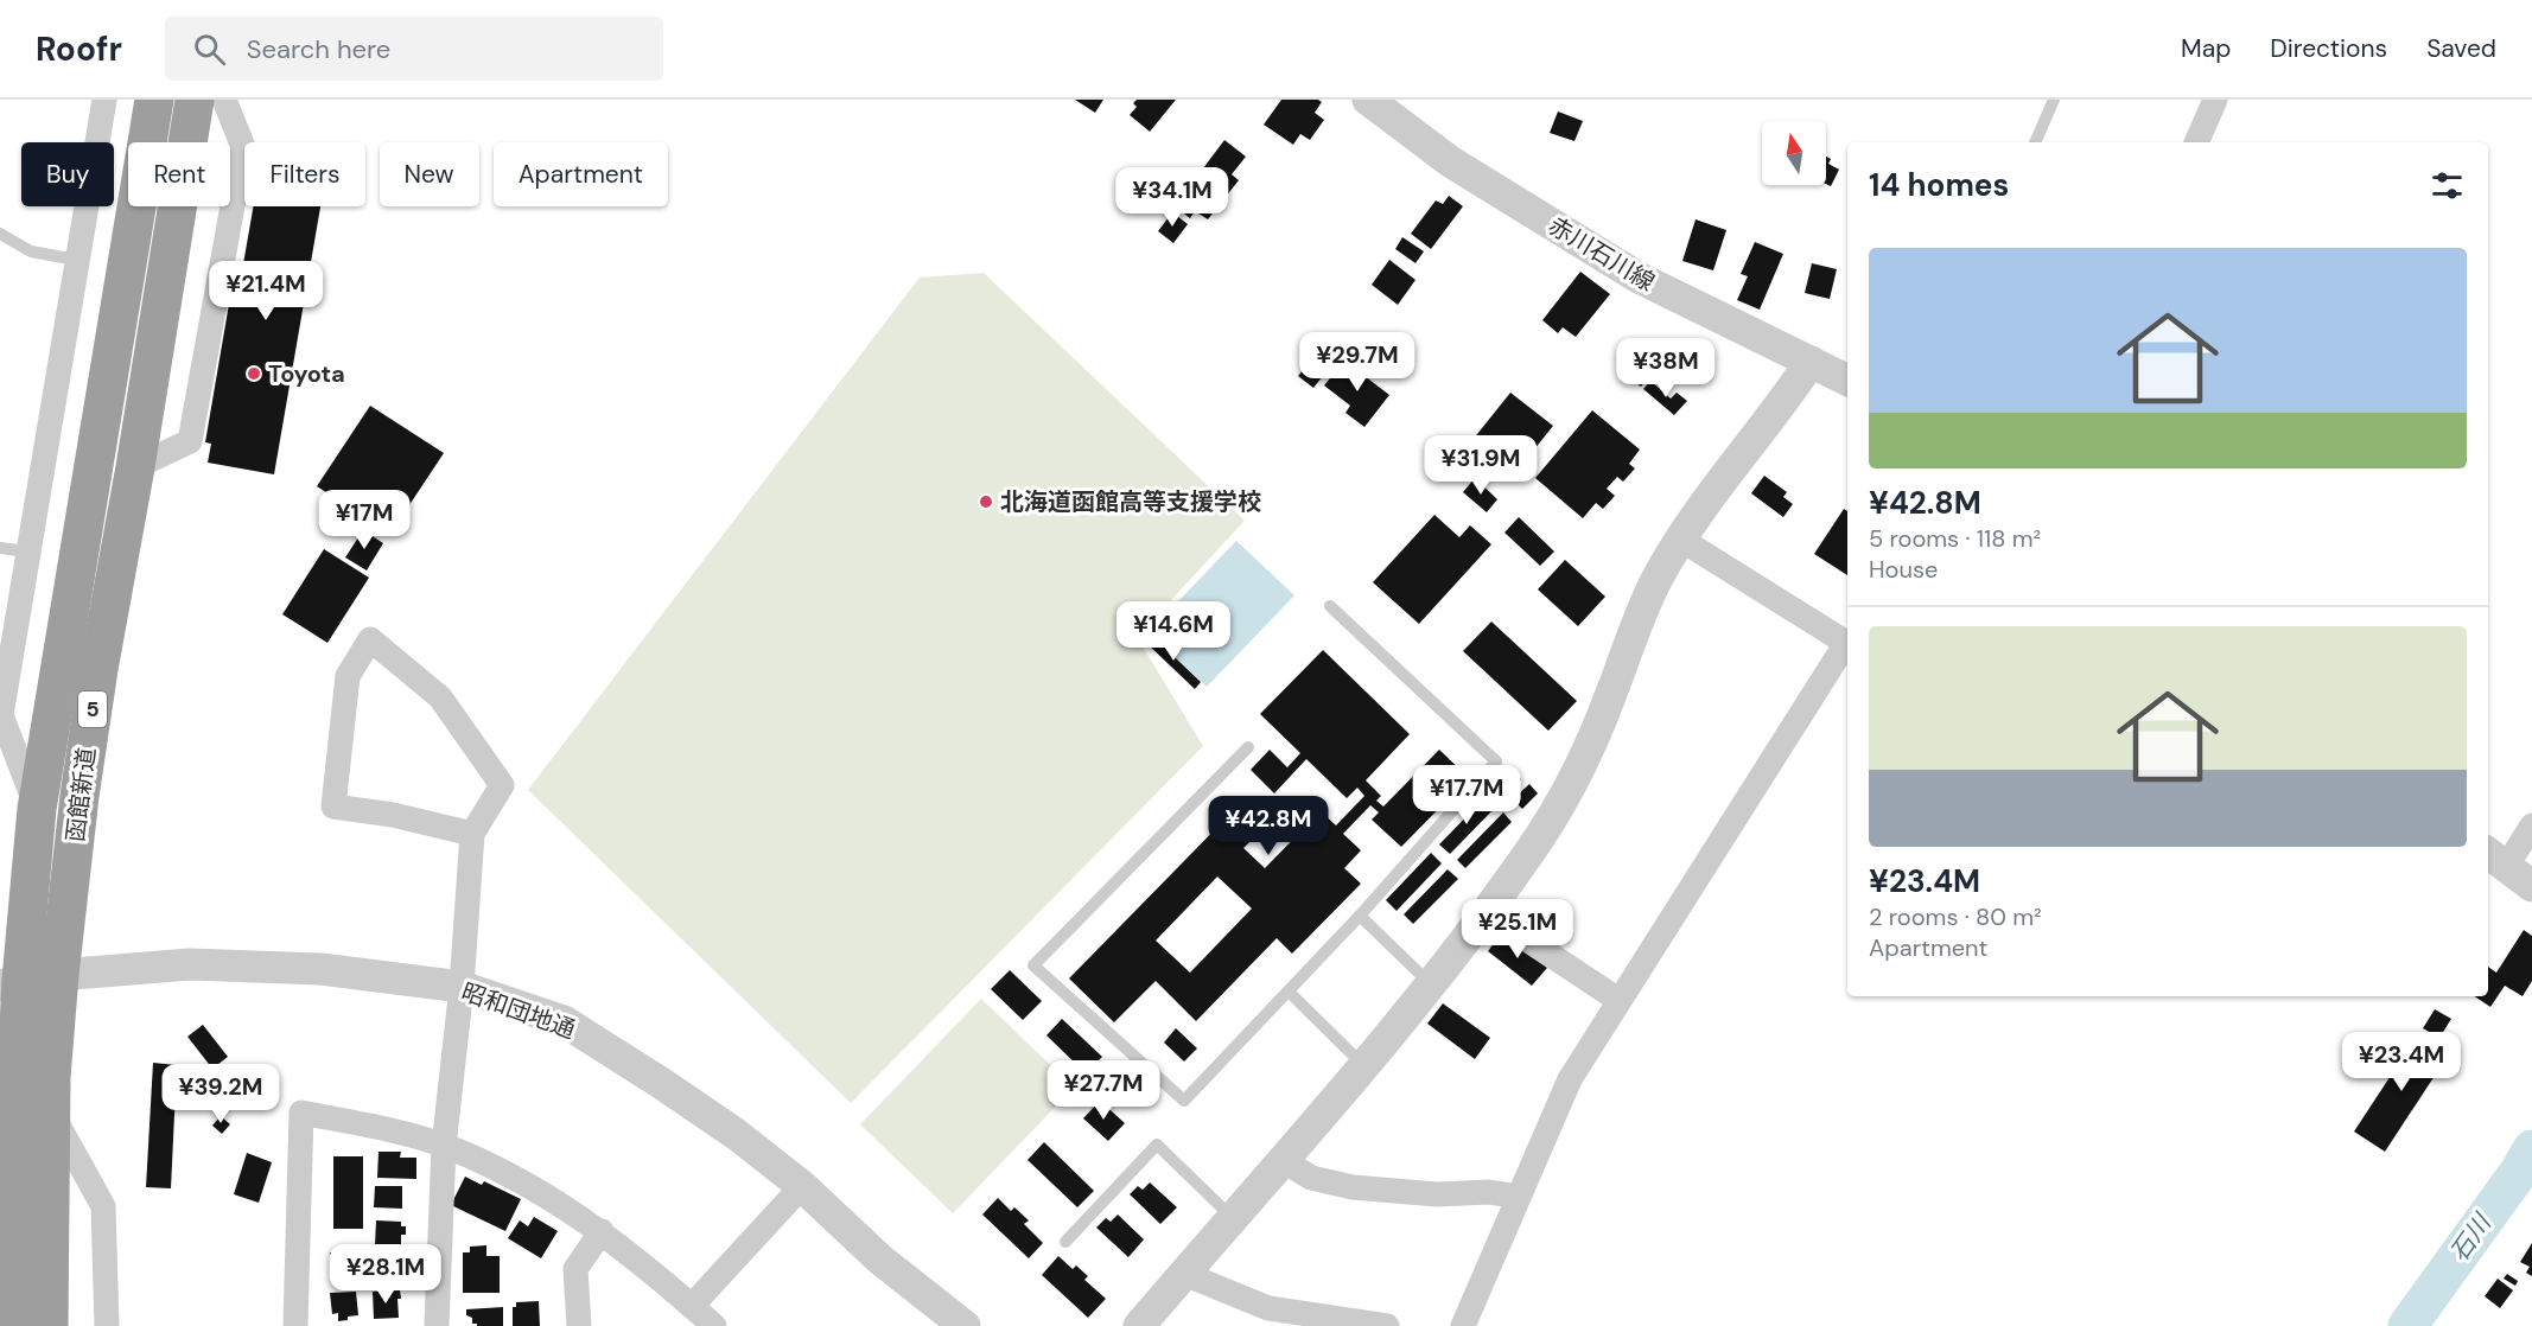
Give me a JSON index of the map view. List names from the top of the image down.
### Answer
{
  "streets": {
    "highway": ["5", "函館新道"],
    "street": ["赤川石川線", "昭和団地通"]
  },
  "crossings": [
    ["函館新道", "昭和団地通"]
  ],
  "water": ["石川"],
  "places": ["Toyota", "北海道函館高等支援学校"],
  "north": "top",
  "page": {
    "header": "Roofr",
    "search": "Search here",
    "nav": ["Map", "Directions", "Saved"],
    "chip": [
      "Buy",
      "Rent",
      "Filters",
      "New",
      "Apartment"
    ],
    "heading": "14 homes",
    "price": [
      "¥34.1M",
      "¥21.4M",
      "¥29.7M",
      "¥38M",
      "¥31.9M",
      "¥17M",
      "¥14.6M",
      "¥17.7M",
      "¥42.8M",
      "¥25.1M",
      "¥23.4M",
      "¥27.7M",
      "¥39.2M",
      "¥28.1M"
    ],
    "list": [
      {
        "name": "¥42.8M",
        "note": "5 rooms · 118 m² · House"
      },
      {
        "name": "¥23.4M",
        "note": "2 rooms · 80 m² · Apartment"
      }
    ]
  }
}
